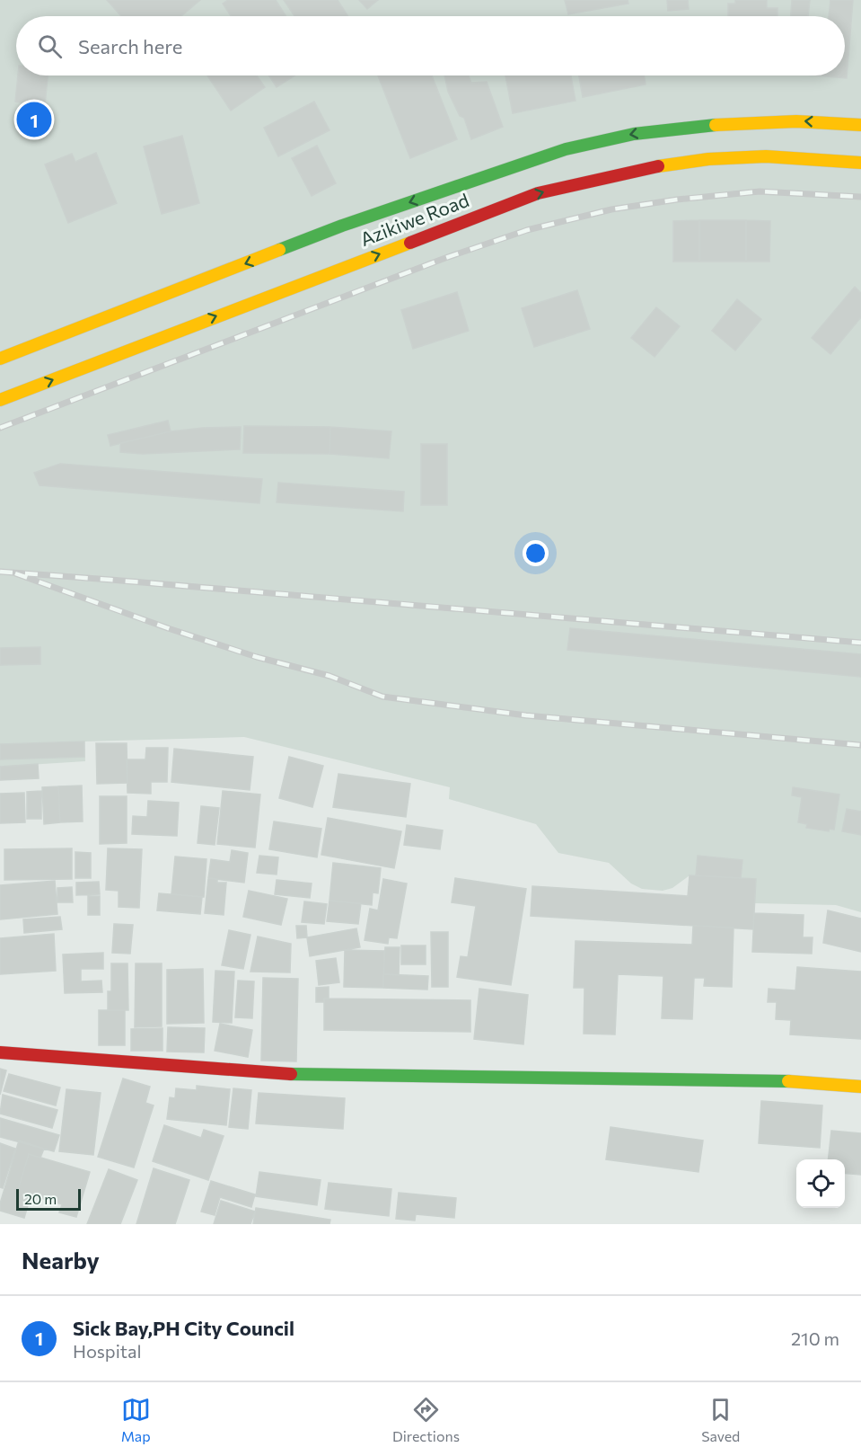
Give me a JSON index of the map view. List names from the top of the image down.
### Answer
{
  "streets": {
    "main road": ["Azikiwe Road"]
  },
  "scale_bar": "20 m",
  "page": {
    "search": "Search here",
    "pins": "1",
    "scale": "20 m",
    "heading": "Nearby",
    "list": [
      {
        "mark": "1",
        "name": "Sick Bay,PH City Council",
        "note": "Hospital",
        "value": "210 m"
      }
    ],
    "nav": ["Map", "Directions", "Saved"]
  }
}
